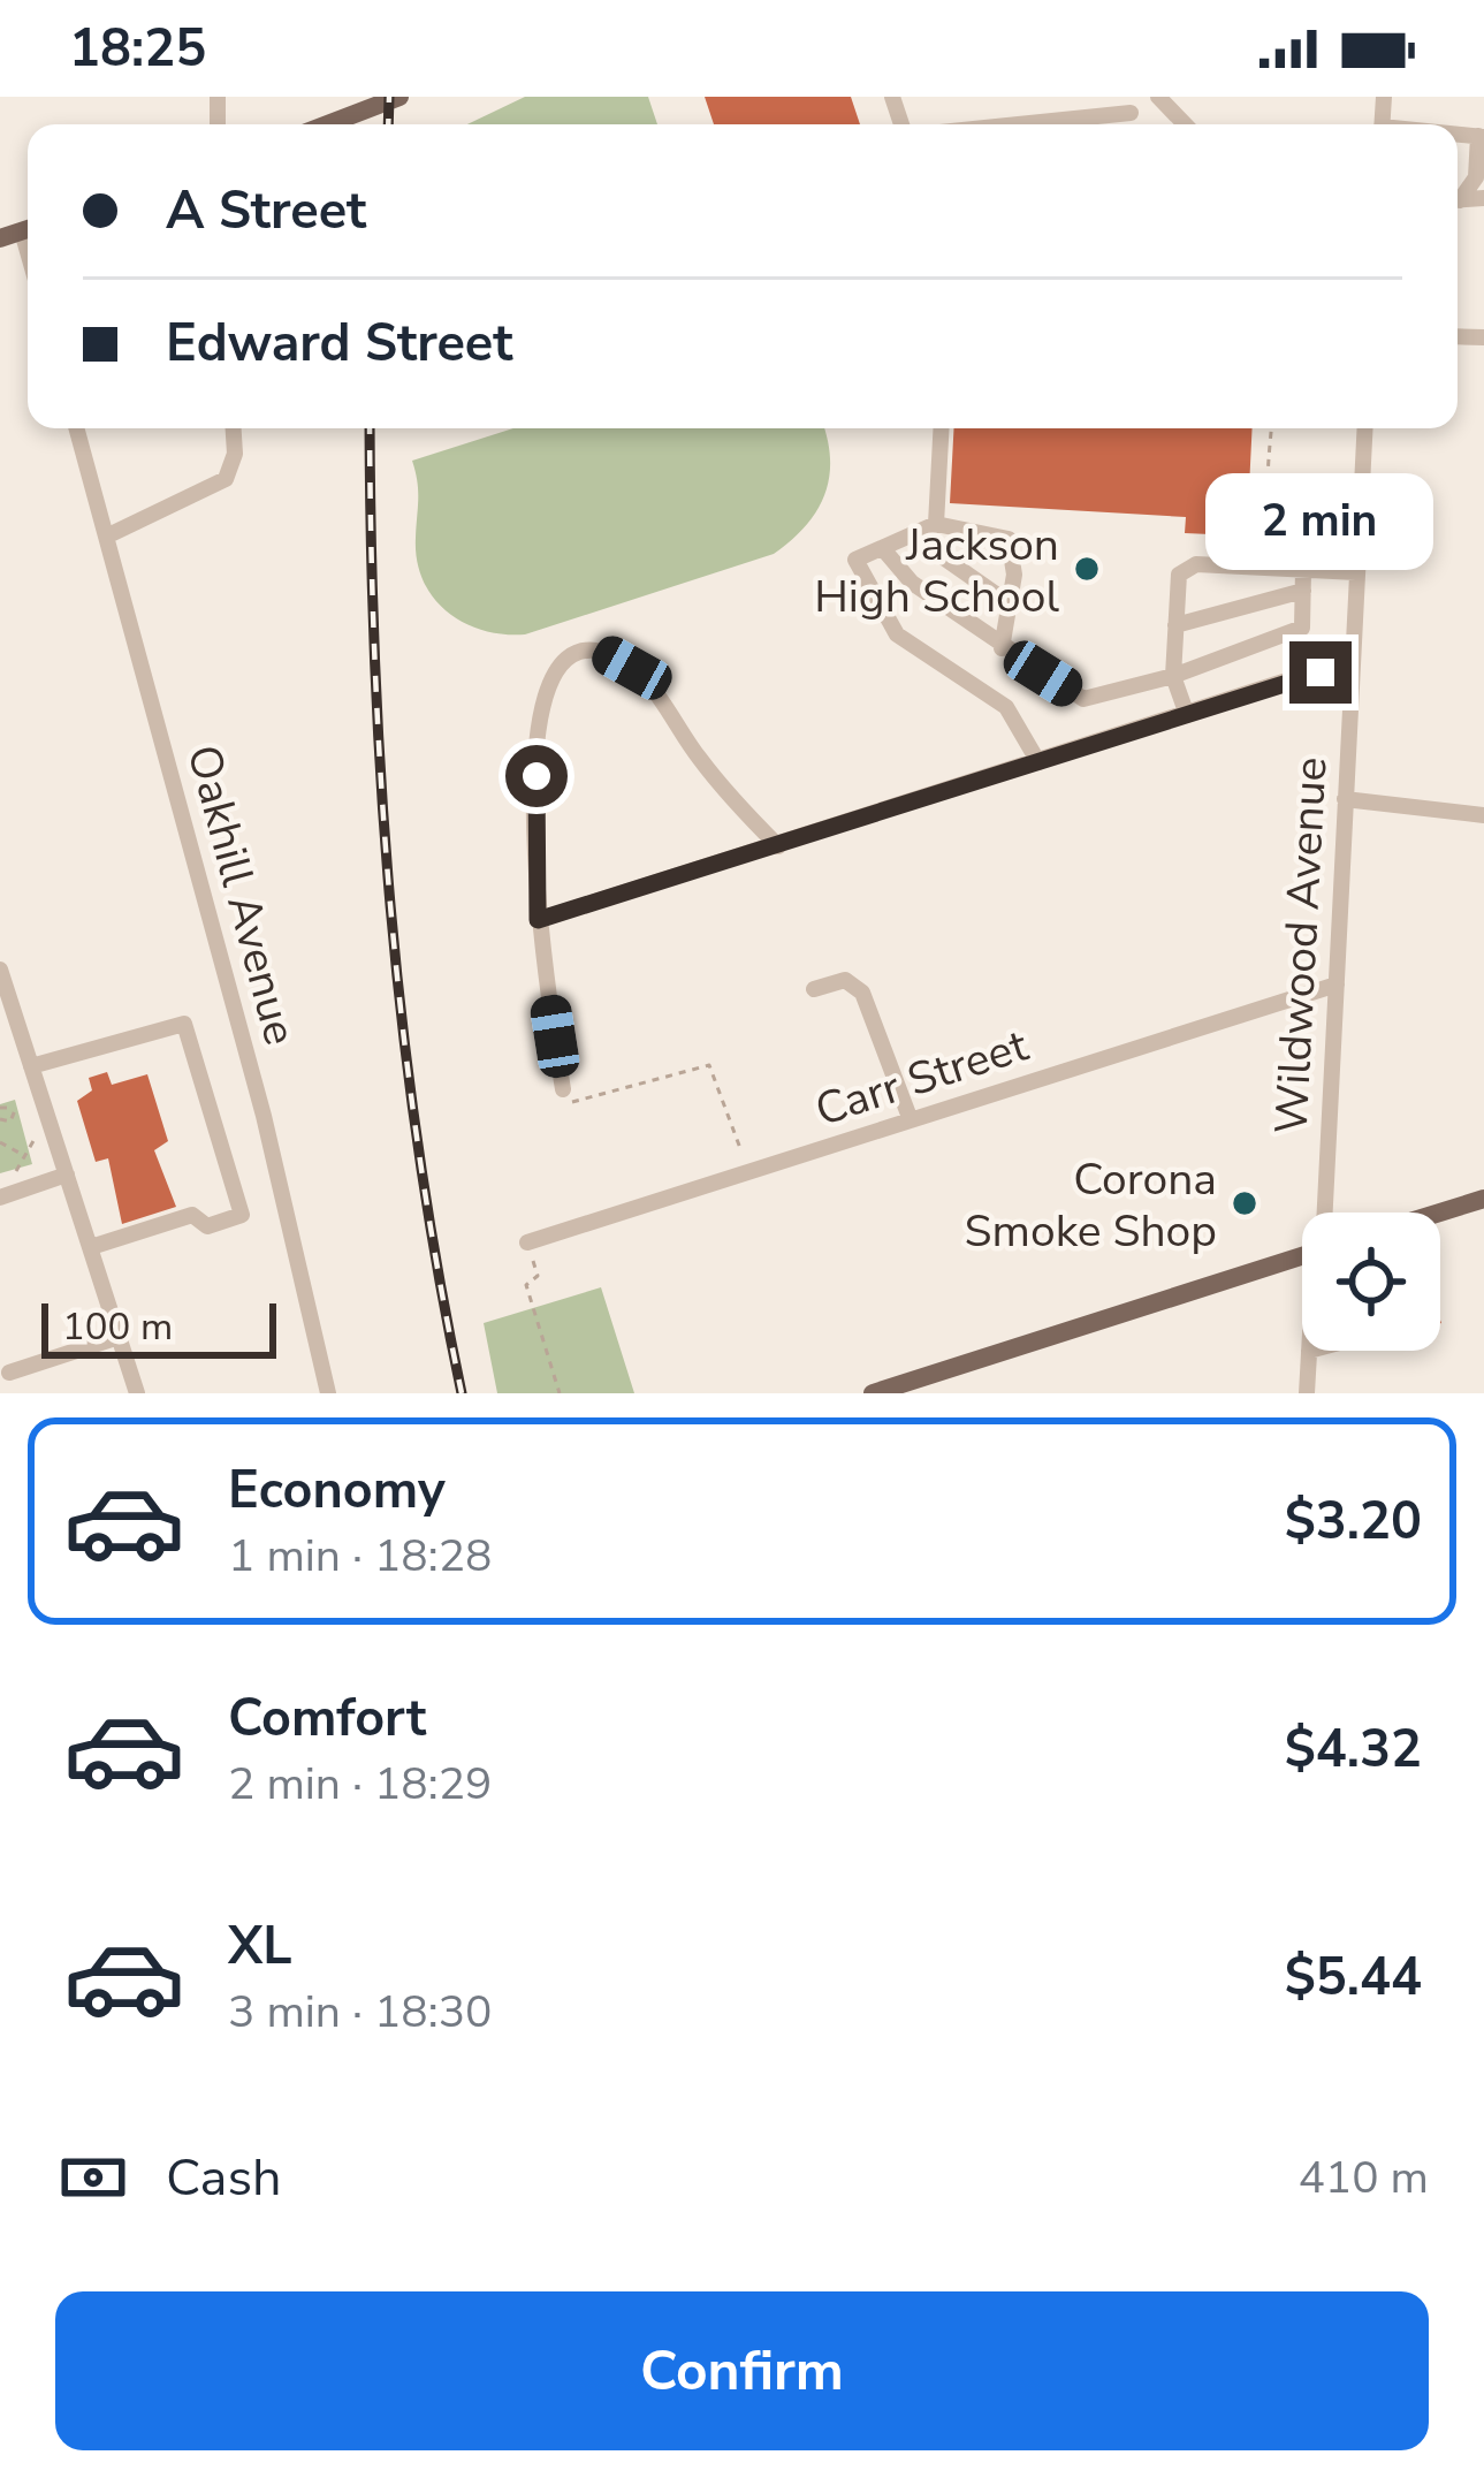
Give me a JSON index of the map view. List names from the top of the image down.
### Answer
{
  "streets": {
    "street": ["Oakhill Avenue", "Wildwood Avenue", "Carr Street"]
  },
  "crossings": [
    ["Wildwood Avenue", "Carr Street"]
  ],
  "places": ["Jackson High School", "Corona Smoke Shop"],
  "scale_bar": "100 m",
  "page": {
    "status": "18:25",
    "banner": ["A Street", "Edward Street"],
    "bubble": "2 min",
    "scale": "100 m",
    "list": [
      {
        "name": "Economy",
        "note": "1 min · 18:28",
        "value": "$3.20"
      },
      {
        "name": "Comfort",
        "note": "2 min · 18:29",
        "value": "$4.32"
      },
      {
        "name": "XL",
        "note": "3 min · 18:30",
        "value": "$5.44"
      }
    ],
    "pay": ["Cash", "410 m"],
    "buttons": "Confirm"
  }
}
